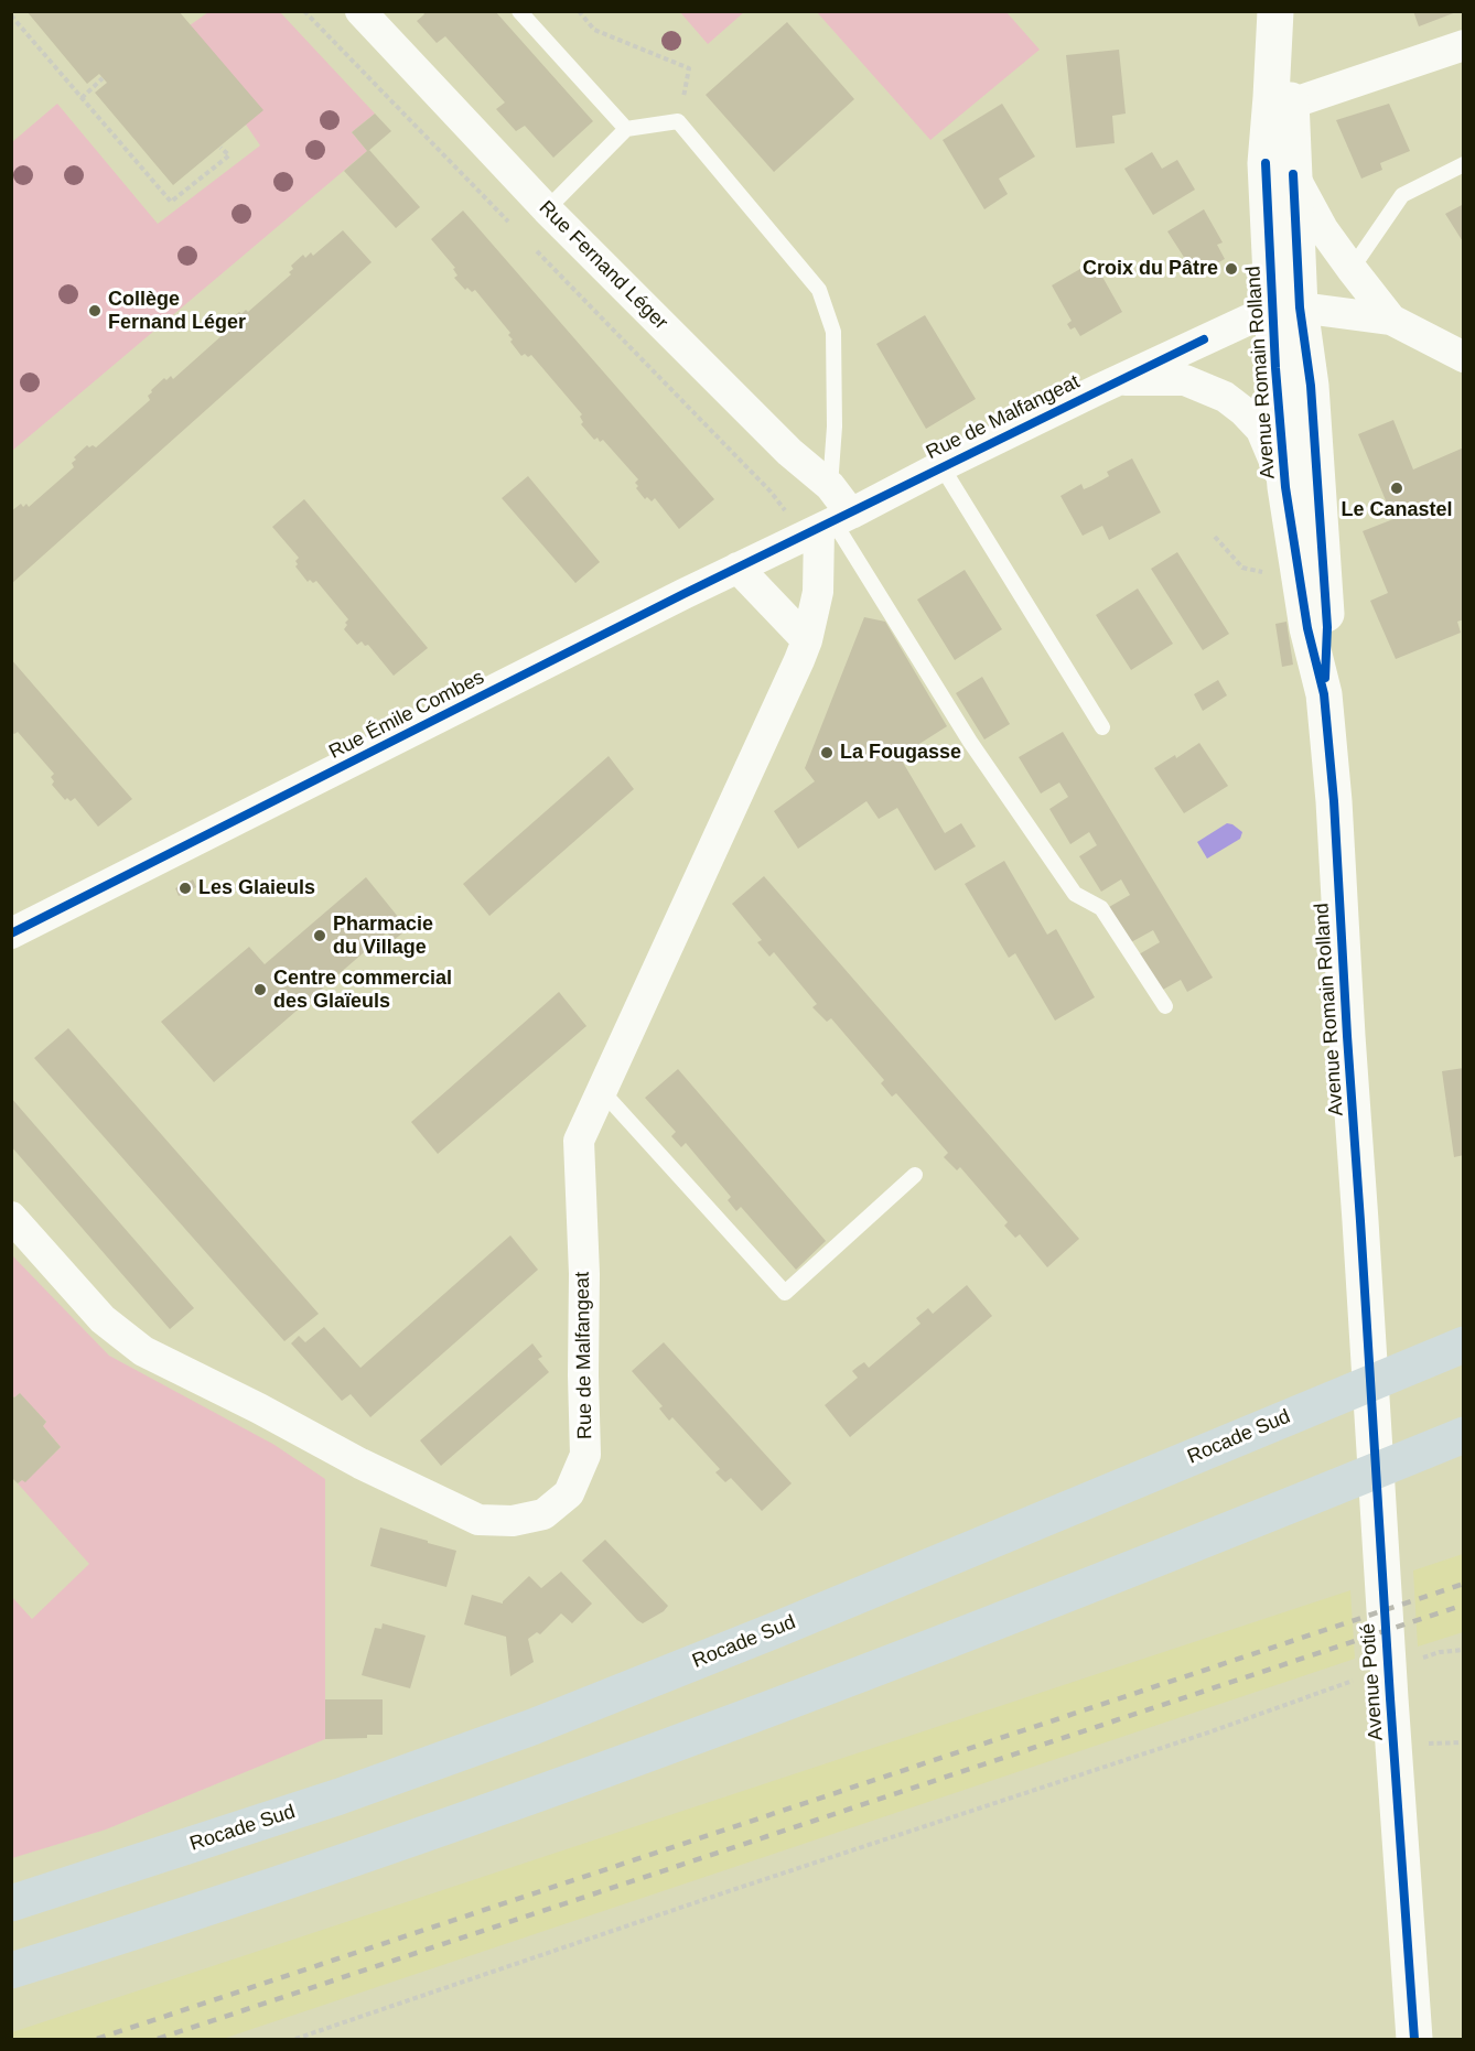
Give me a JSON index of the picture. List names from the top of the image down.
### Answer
{
  "streets": {
    "highway": ["Rocade Sud"],
    "street": [
      "Rue Fernand Léger",
      "Avenue Romain Rolland",
      "Rue de Malfangeat",
      "Rue Émile Combes",
      "Avenue Potié"
    ]
  },
  "crossings": [
    ["Rue Fernand Léger", "Rue de Malfangeat"],
    ["Rue Fernand Léger", "Rue Émile Combes"],
    ["Avenue Romain Rolland", "Rue de Malfangeat"],
    ["Avenue Romain Rolland", "Avenue Potié"],
    ["Rue de Malfangeat", "Rue Émile Combes"]
  ],
  "places": [
    "Croix du Pâtre",
    "Collège Fernand Léger",
    "Le Canastel",
    "La Fougasse",
    "Les Glaieuls",
    "Pharmacie du Village",
    "Centre commercial des Glaïeuls"
  ]
}
